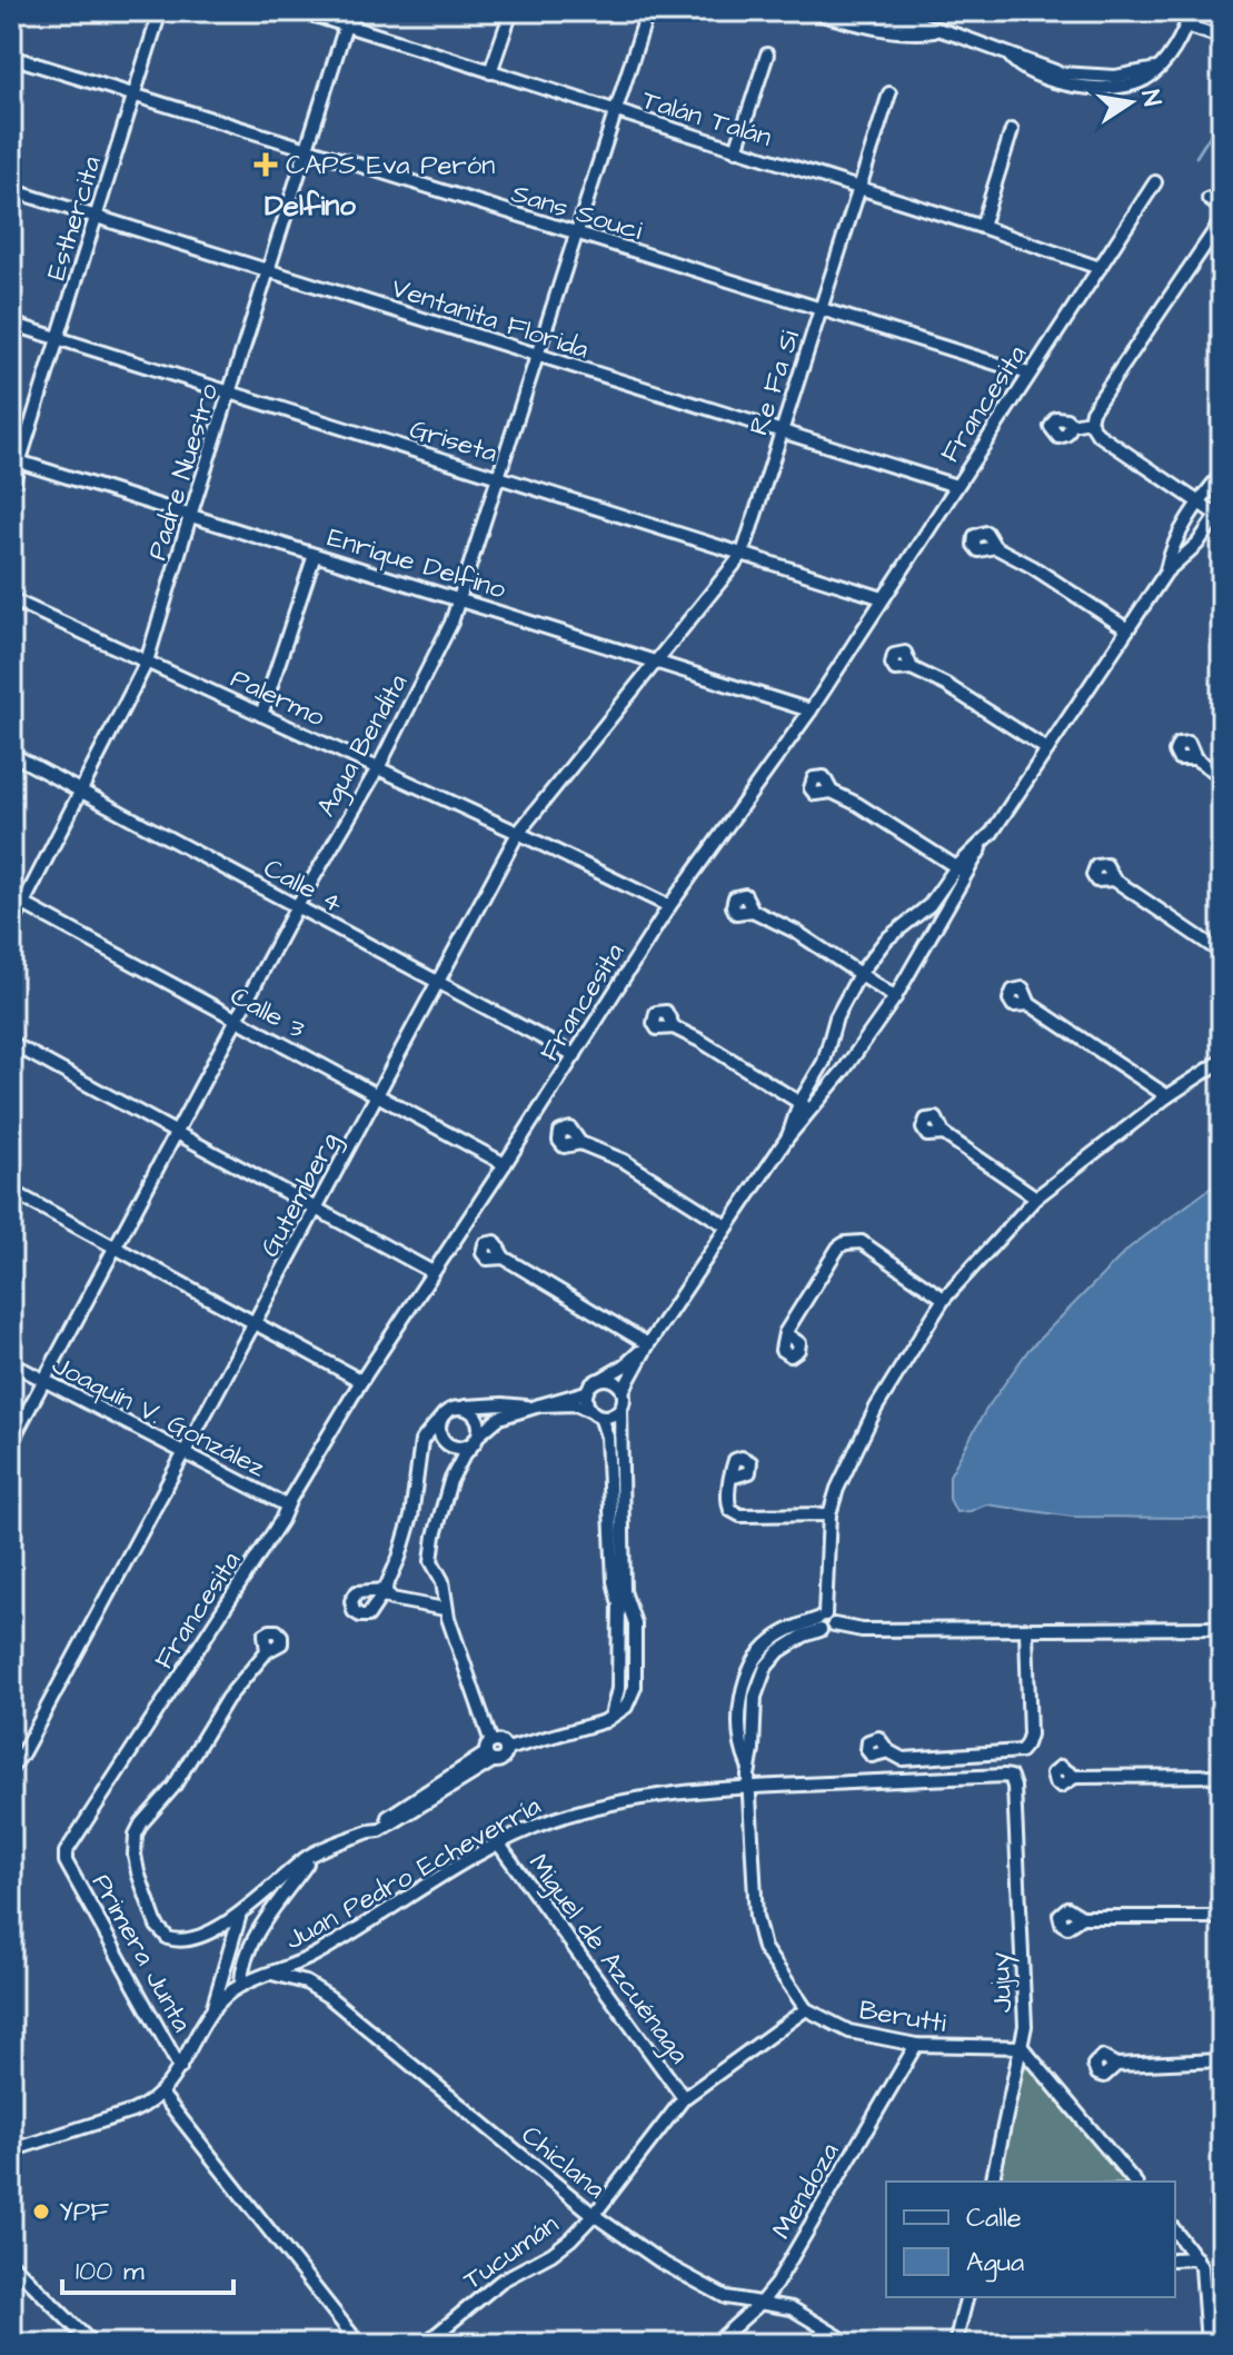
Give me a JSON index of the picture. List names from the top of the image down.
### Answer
{
  "streets": {
    "street": [
      "Talán Talán",
      "Sans Souci",
      "Esthercita",
      "Ventanita Florida",
      "Re Fa Si",
      "Francesita",
      "Griseta",
      "Padre Nuestro",
      "Enrique Delfino",
      "Palermo",
      "Agua Bendita",
      "Calle 4",
      "Calle 3",
      "Gutemberg",
      "Joaquín V. González",
      "Juan Pedro Echeverría",
      "Primera Junta",
      "Miguel de Azcuénaga",
      "Jujuy",
      "Berutti",
      "Chiclana",
      "Mendoza",
      "Tucumán"
    ]
  },
  "crossings": [
    ["Talán Talán", "Re Fa Si"],
    ["Talán Talán", "Francesita"],
    ["Talán Talán", "Padre Nuestro"],
    ["Talán Talán", "Agua Bendita"],
    ["Sans Souci", "Esthercita"],
    ["Sans Souci", "Re Fa Si"],
    ["Sans Souci", "Francesita"],
    ["Sans Souci", "Padre Nuestro"],
    ["Sans Souci", "Agua Bendita"],
    ["Esthercita", "Ventanita Florida"],
    ["Esthercita", "Griseta"],
    ["Esthercita", "Enrique Delfino"],
    ["Ventanita Florida", "Re Fa Si"],
    ["Ventanita Florida", "Francesita"],
    ["Ventanita Florida", "Padre Nuestro"],
    ["Ventanita Florida", "Agua Bendita"],
    ["Re Fa Si", "Griseta"],
    ["Re Fa Si", "Enrique Delfino"],
    ["Re Fa Si", "Gutemberg"],
    ["Francesita", "Griseta"],
    ["Francesita", "Enrique Delfino"],
    ["Francesita", "Palermo"],
    ["Francesita", "Calle 4"],
    ["Francesita", "Calle 3"],
    ["Francesita", "Joaquín V. González"],
    ["Francesita", "Primera Junta"],
    ["Griseta", "Padre Nuestro"],
    ["Griseta", "Agua Bendita"],
    ["Padre Nuestro", "Enrique Delfino"],
    ["Padre Nuestro", "Palermo"],
    ["Padre Nuestro", "Calle 4"],
    ["Padre Nuestro", "Calle 3"],
    ["Enrique Delfino", "Agua Bendita"],
    ["Enrique Delfino", "Gutemberg"],
    ["Palermo", "Agua Bendita"],
    ["Palermo", "Gutemberg"],
    ["Agua Bendita", "Calle 4"],
    ["Agua Bendita", "Calle 3"],
    ["Agua Bendita", "Joaquín V. González"],
    ["Calle 4", "Gutemberg"],
    ["Calle 3", "Gutemberg"],
    ["Gutemberg", "Joaquín V. González"],
    ["Juan Pedro Echeverría", "Primera Junta"],
    ["Juan Pedro Echeverría", "Miguel de Azcuénaga"],
    ["Juan Pedro Echeverría", "Jujuy"],
    ["Juan Pedro Echeverría", "Berutti"],
    ["Juan Pedro Echeverría", "Chiclana"],
    ["Miguel de Azcuénaga", "Tucumán"],
    ["Jujuy", "Berutti"],
    ["Berutti", "Mendoza"],
    ["Berutti", "Tucumán"],
    ["Chiclana", "Mendoza"],
    ["Chiclana", "Tucumán"]
  ],
  "districts": ["Delfino"],
  "places": {
    "health": ["CAPS Eva Perón"],
    "other": ["YPF"]
  },
  "legend": ["Calle", "Agua"],
  "scale_bar": "100 m",
  "north": "right"
}
